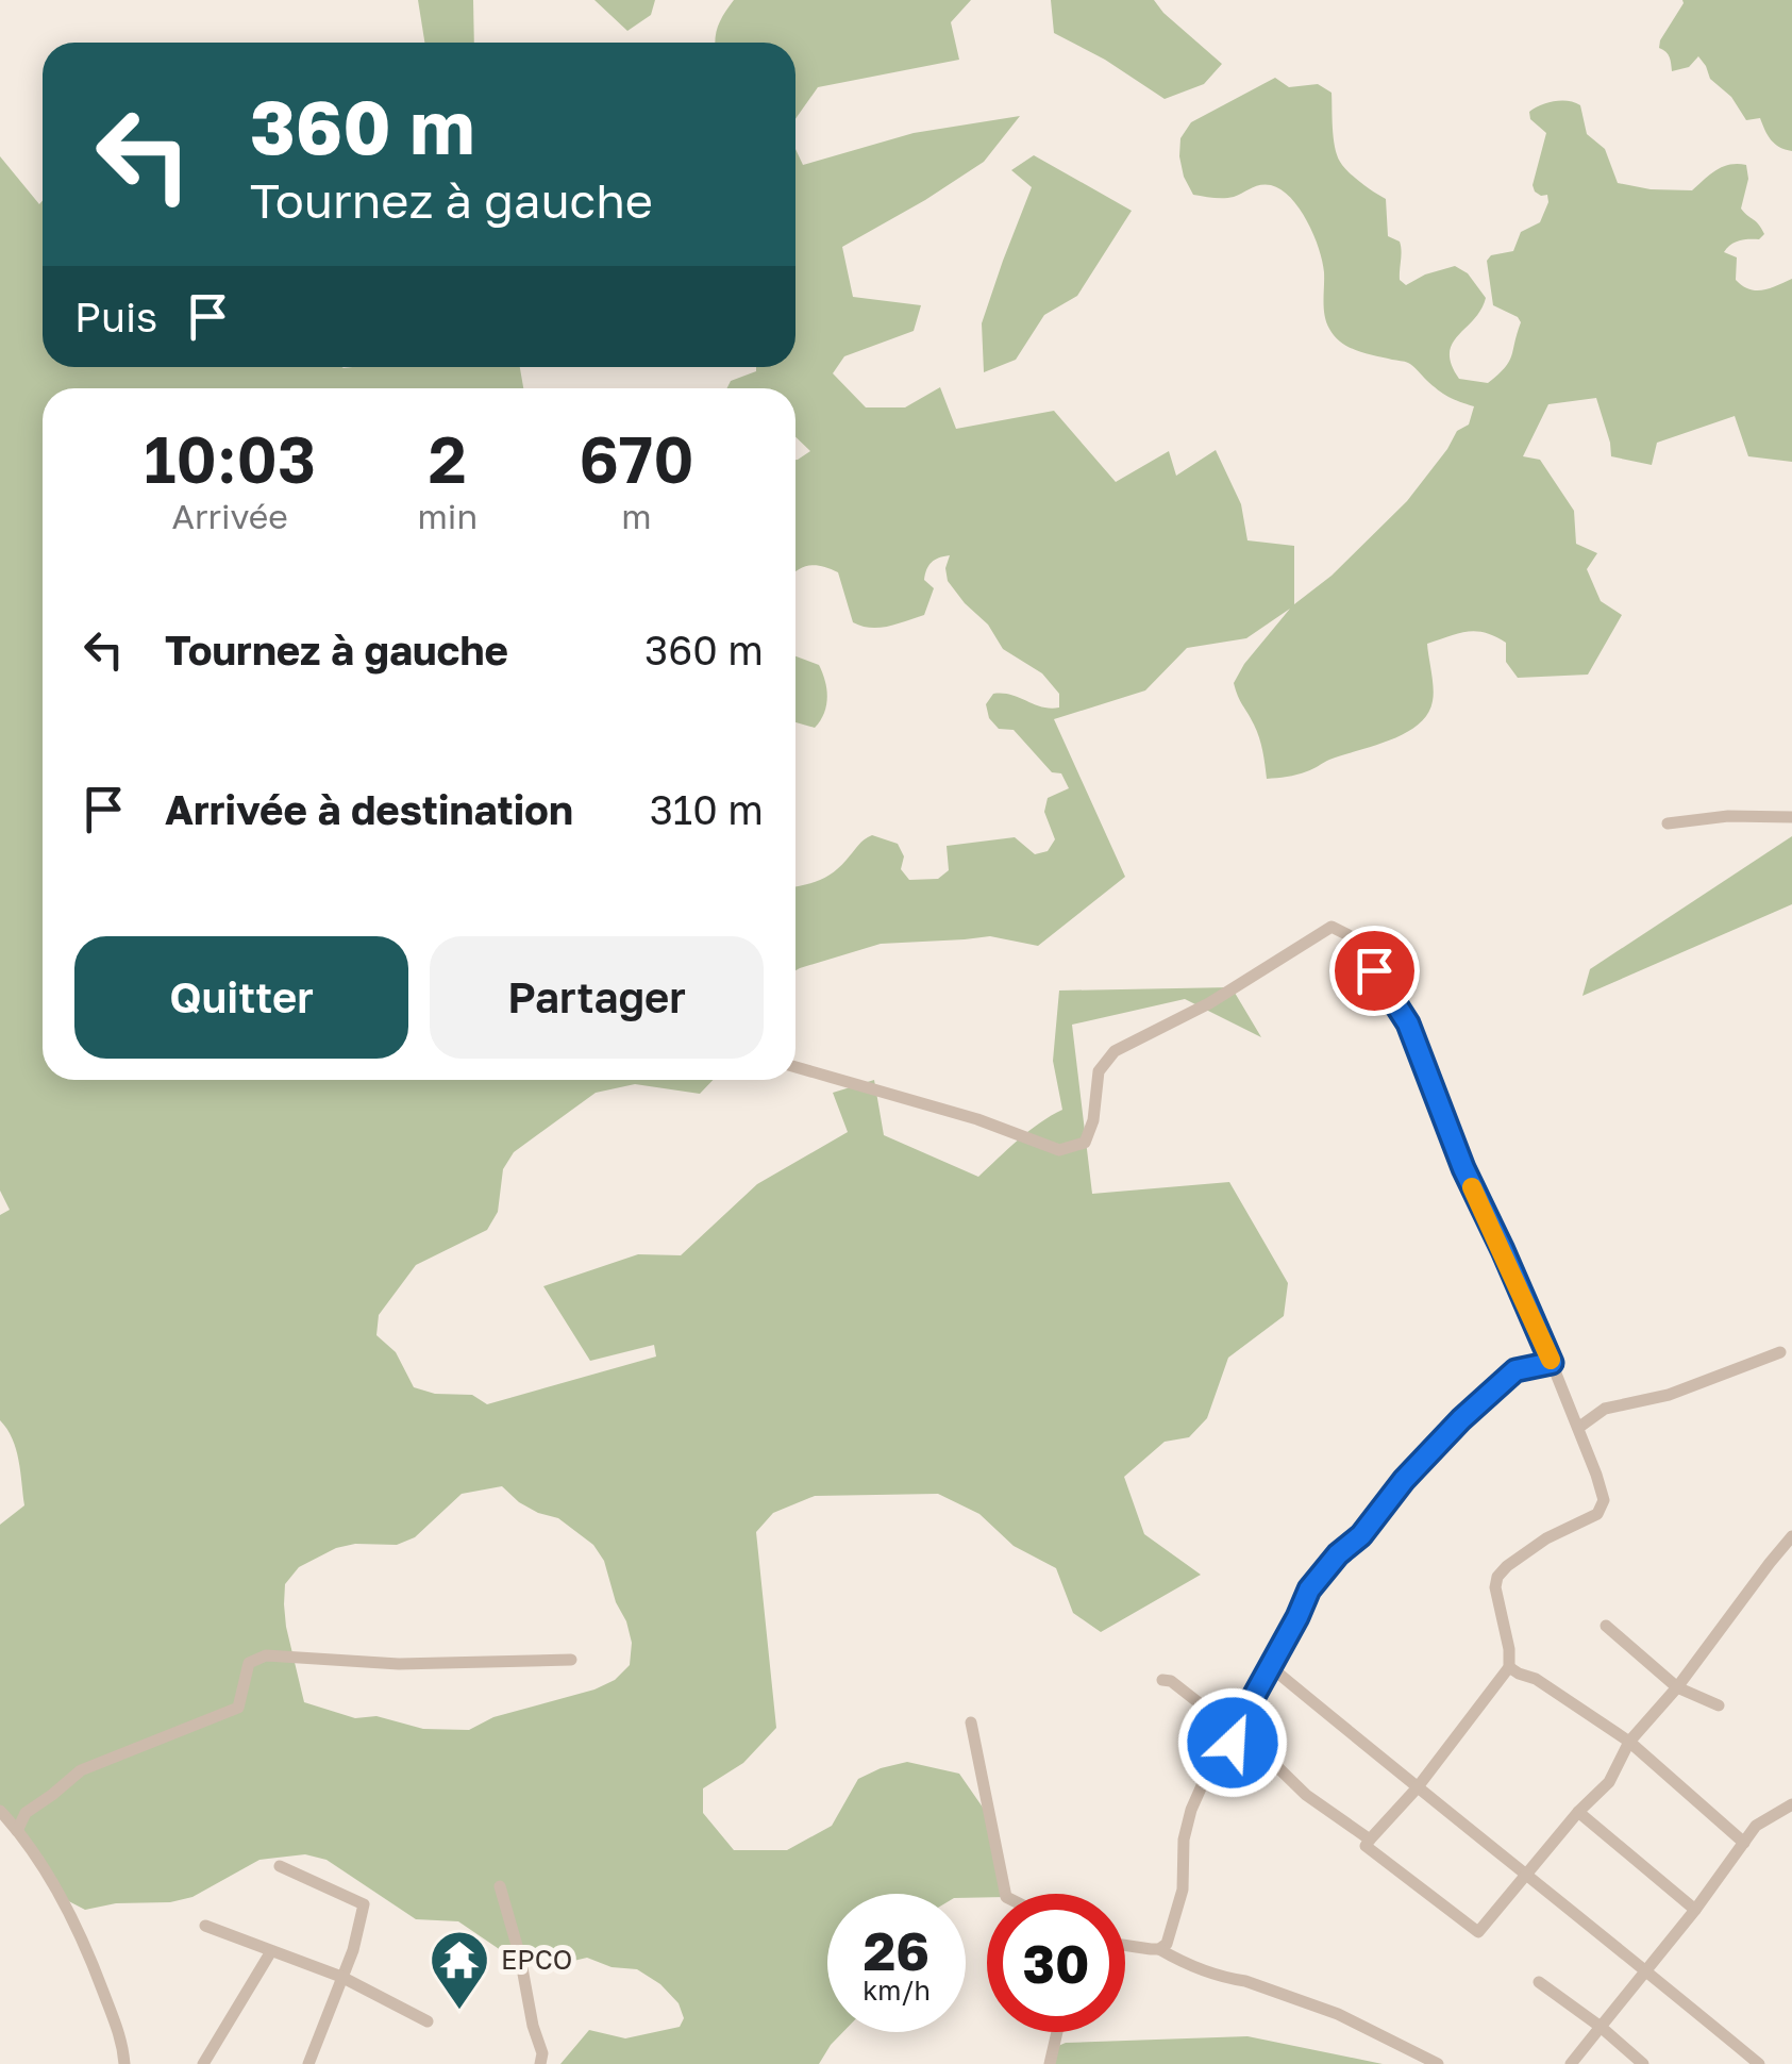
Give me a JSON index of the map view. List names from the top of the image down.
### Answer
{
  "places": {
    "temple": ["EPCO"]
  },
  "page": {
    "turn": ["360 m", "Tournez à gauche"],
    "then": "Puis",
    "eta": [
      "10:03",
      "Arrivée",
      "2",
      "min",
      "670",
      "m"
    ],
    "list": [
      {
        "name": "Tournez à gauche",
        "value": "360 m"
      },
      {
        "name": "Arrivée à destination",
        "value": "310 m"
      }
    ],
    "buttons": ["Quitter", "Partager"],
    "speed": "26 km/h",
    "limit": "30"
  }
}
